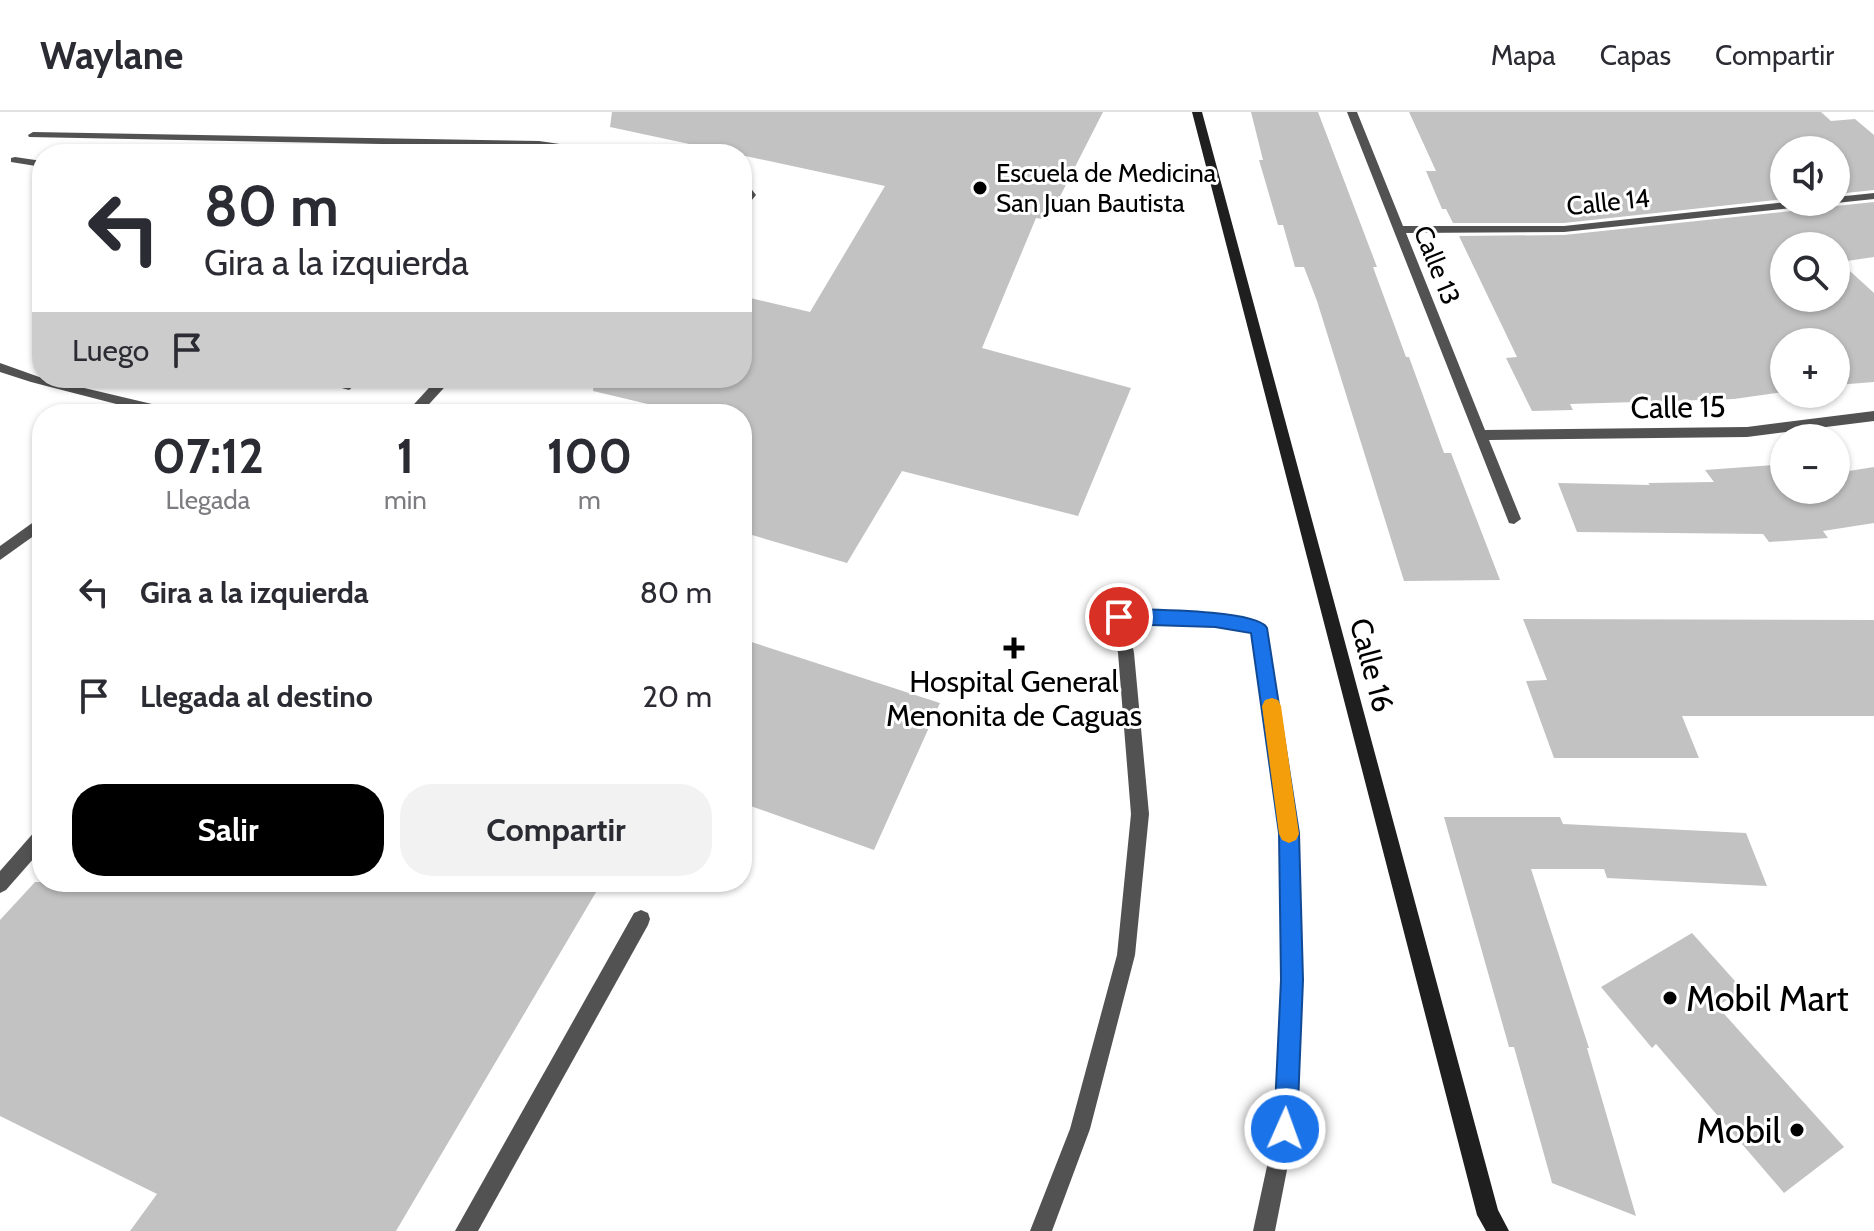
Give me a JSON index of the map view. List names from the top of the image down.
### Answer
{
  "streets": {
    "street": [
      "Calle 14",
      "Calle 13",
      "Calle 15",
      "Calle 16"
    ]
  },
  "crossings": [
    ["Calle 14", "Calle 13"],
    ["Calle 13", "Calle 15"]
  ],
  "places": {
    "other": ["Escuela de Medicina San Juan Bautista", "Mobil Mart", "Mobil"],
    "health": ["Hospital General Menonita de Caguas"]
  },
  "page": {
    "header": "Waylane",
    "nav": ["Mapa", "Capas", "Compartir"],
    "map_buttons": ["+", "−"],
    "turn": ["80 m", "Gira a la izquierda"],
    "then": "Luego",
    "eta": [
      "07:12",
      "Llegada",
      "1",
      "min",
      "100",
      "m"
    ],
    "list": [
      {
        "name": "Gira a la izquierda",
        "value": "80 m"
      },
      {
        "name": "Llegada al destino",
        "value": "20 m"
      }
    ],
    "buttons": ["Salir", "Compartir"]
  }
}
